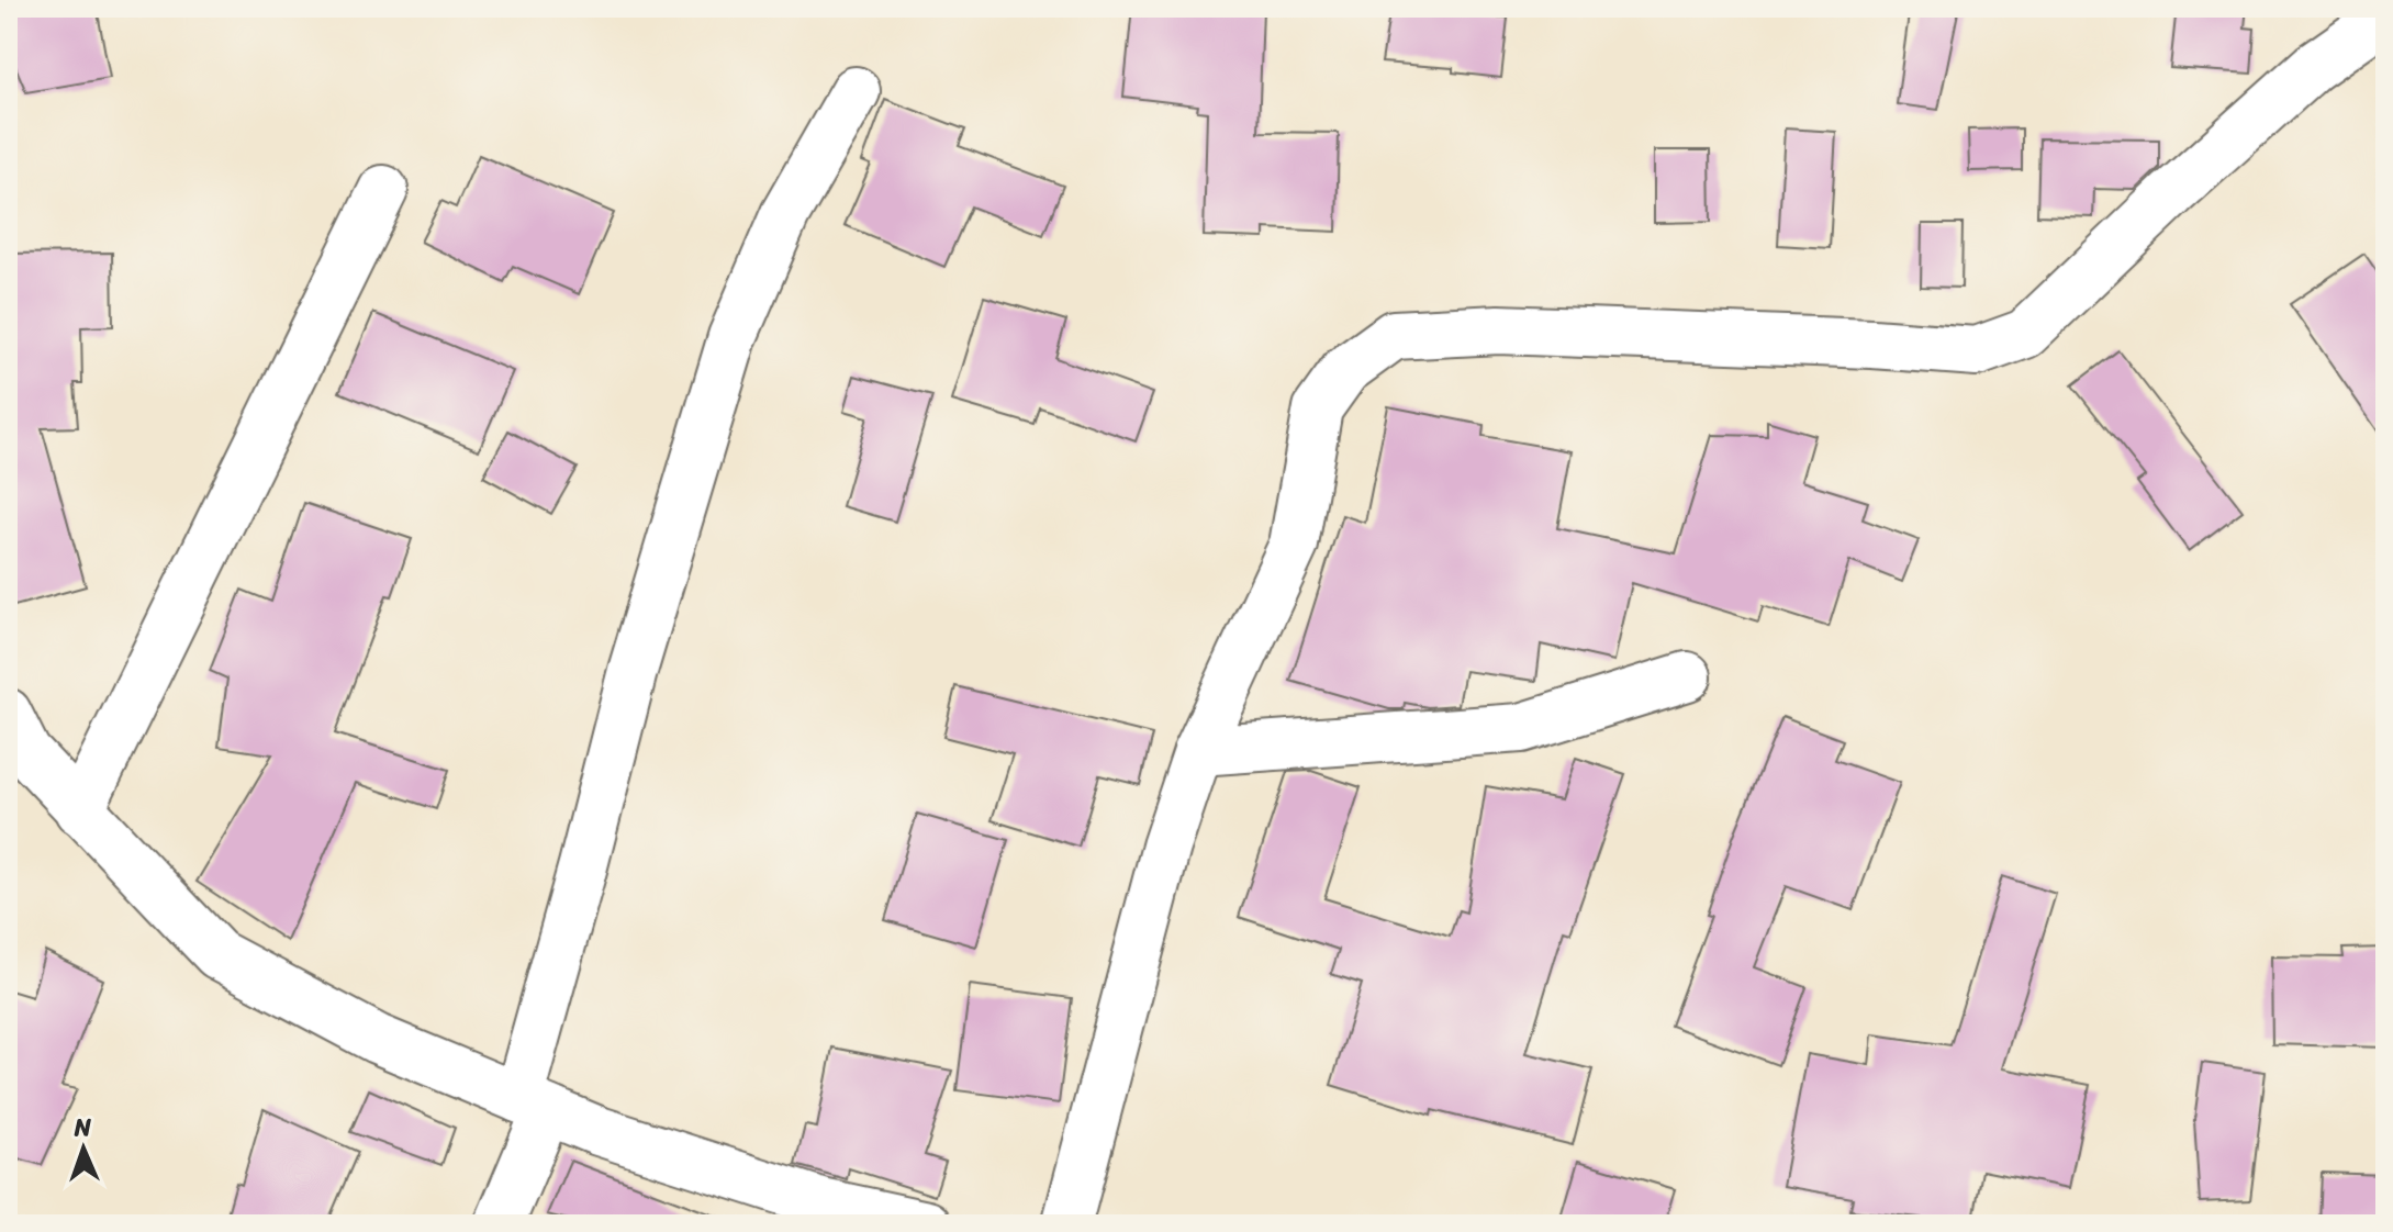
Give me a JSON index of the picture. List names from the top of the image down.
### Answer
{
  "north": "top"
}
